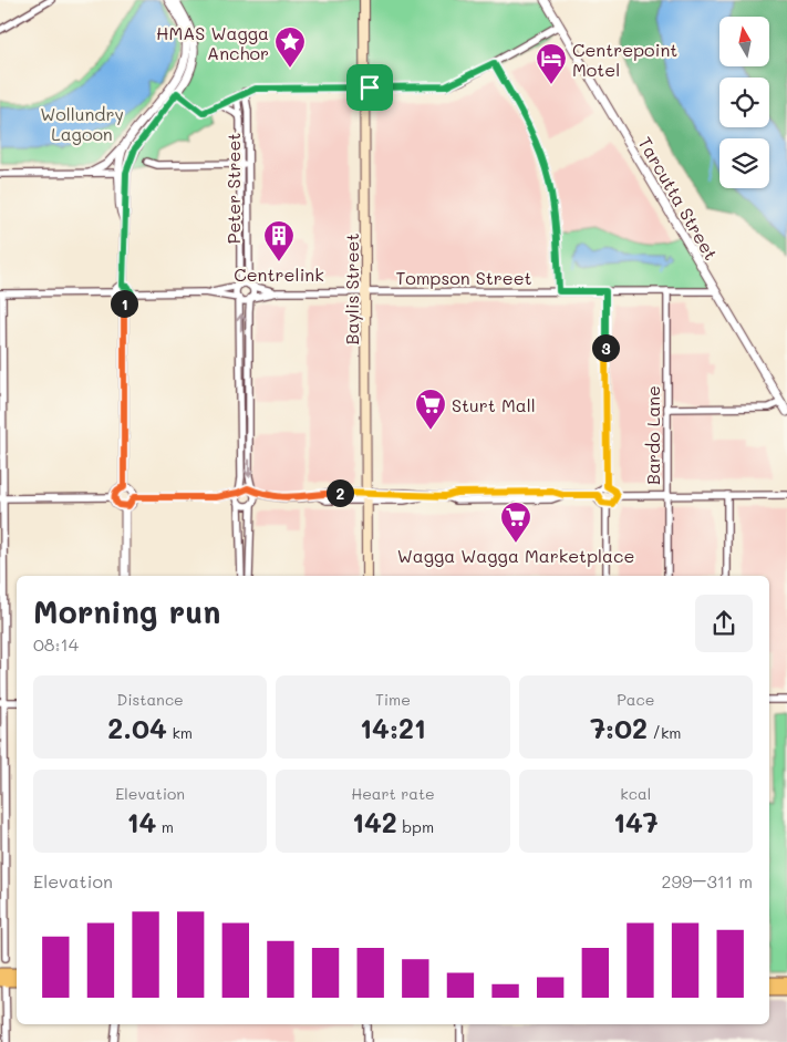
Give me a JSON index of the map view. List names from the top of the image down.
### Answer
{
  "streets": {
    "main road": ["Baylis Street"],
    "street": [
      "Peter Street",
      "Tarcutta Street",
      "Tompson Street",
      "Bardo Lane"
    ]
  },
  "crossings": [
    ["Peter Street", "Tompson Street"],
    ["Tarcutta Street", "Tompson Street"],
    ["Tompson Street", "Baylis Street"],
    ["Tompson Street", "Bardo Lane"]
  ],
  "parks": ["Wollundry Lagoon"],
  "places": {
    "place": ["HMAS Wagga Anchor"],
    "hotel": ["Centrepoint Motel"],
    "building": ["Centrelink"],
    "supermarket": ["Sturt Mall", "Wagga Wagga Marketplace"]
  },
  "north": "top",
  "page": {
    "pins": ["1", "3", "2"],
    "heading": ["Morning run", "08:14"],
    "stats": [
      ["Distance", "2.04 km"],
      ["Time", "14:21"],
      ["Pace", "7:02 /km"],
      ["Elevation", "14 m"],
      ["Heart rate", "142 bpm"],
      ["kcal", "147"]
    ],
    "chart": ["Elevation", "299–311 m"]
  }
}
